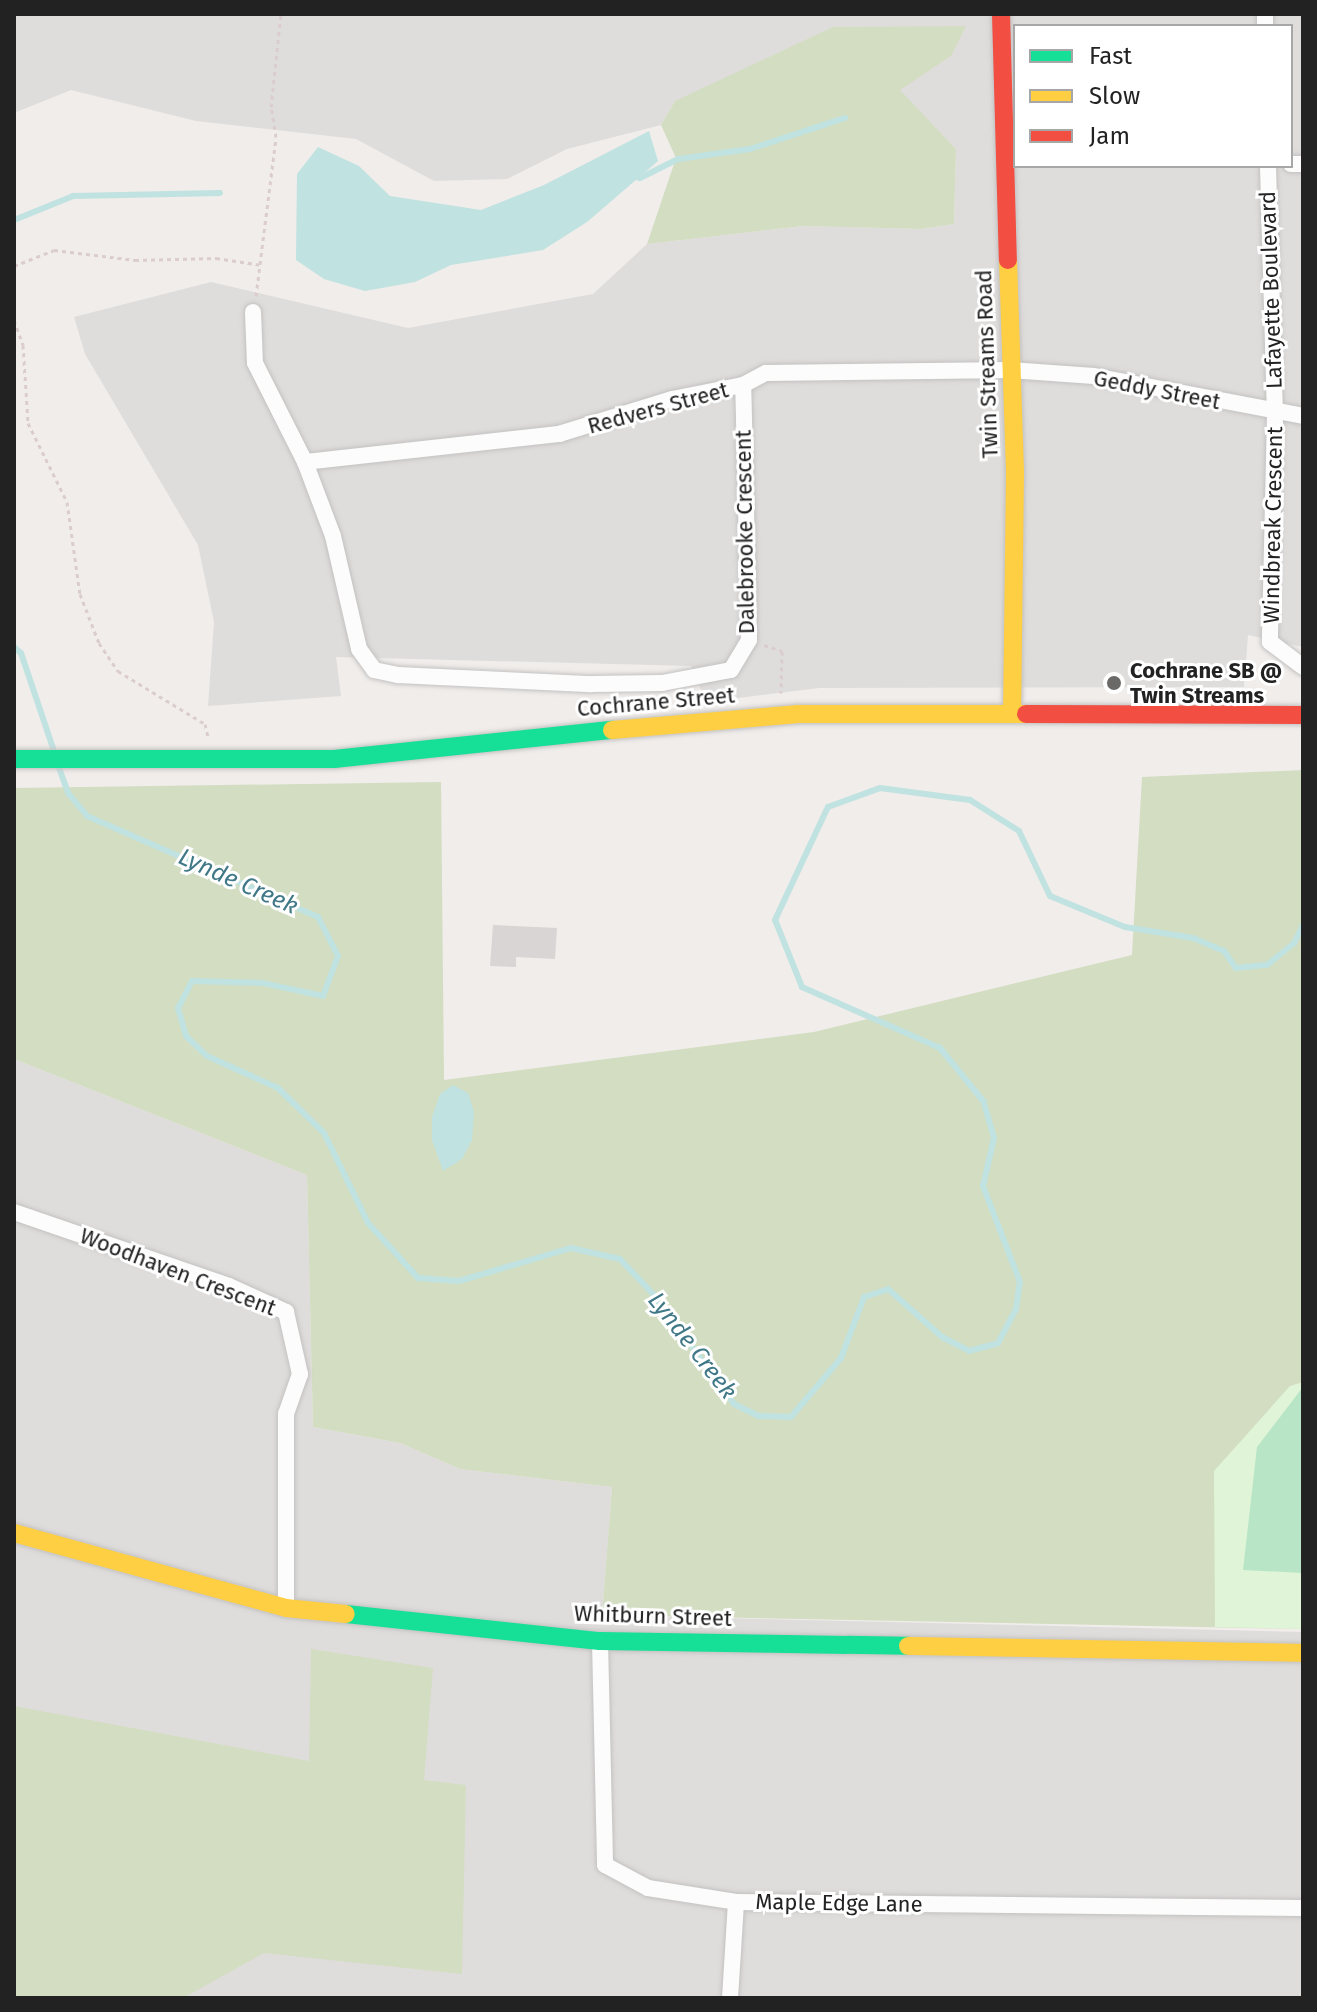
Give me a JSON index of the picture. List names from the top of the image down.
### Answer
{
  "streets": {
    "street": [
      "Lafayette Boulevard",
      "Twin Streams Road",
      "Geddy Street",
      "Redvers Street",
      "Windbreak Crescent",
      "Dalebrooke Crescent",
      "Cochrane Street",
      "Woodhaven Crescent",
      "Whitburn Street",
      "Maple Edge Lane"
    ]
  },
  "crossings": [
    ["Lafayette Boulevard", "Geddy Street"],
    ["Lafayette Boulevard", "Windbreak Crescent"],
    ["Twin Streams Road", "Geddy Street"],
    ["Twin Streams Road", "Redvers Street"],
    ["Twin Streams Road", "Cochrane Street"],
    ["Geddy Street", "Redvers Street"],
    ["Geddy Street", "Windbreak Crescent"],
    ["Redvers Street", "Dalebrooke Crescent"],
    ["Woodhaven Crescent", "Whitburn Street"],
    ["Whitburn Street", "Maple Edge Lane"]
  ],
  "water": ["Lynde Creek"],
  "places": ["Cochrane SB @ Twin Streams"],
  "legend": ["Fast", "Slow", "Jam"]
}
